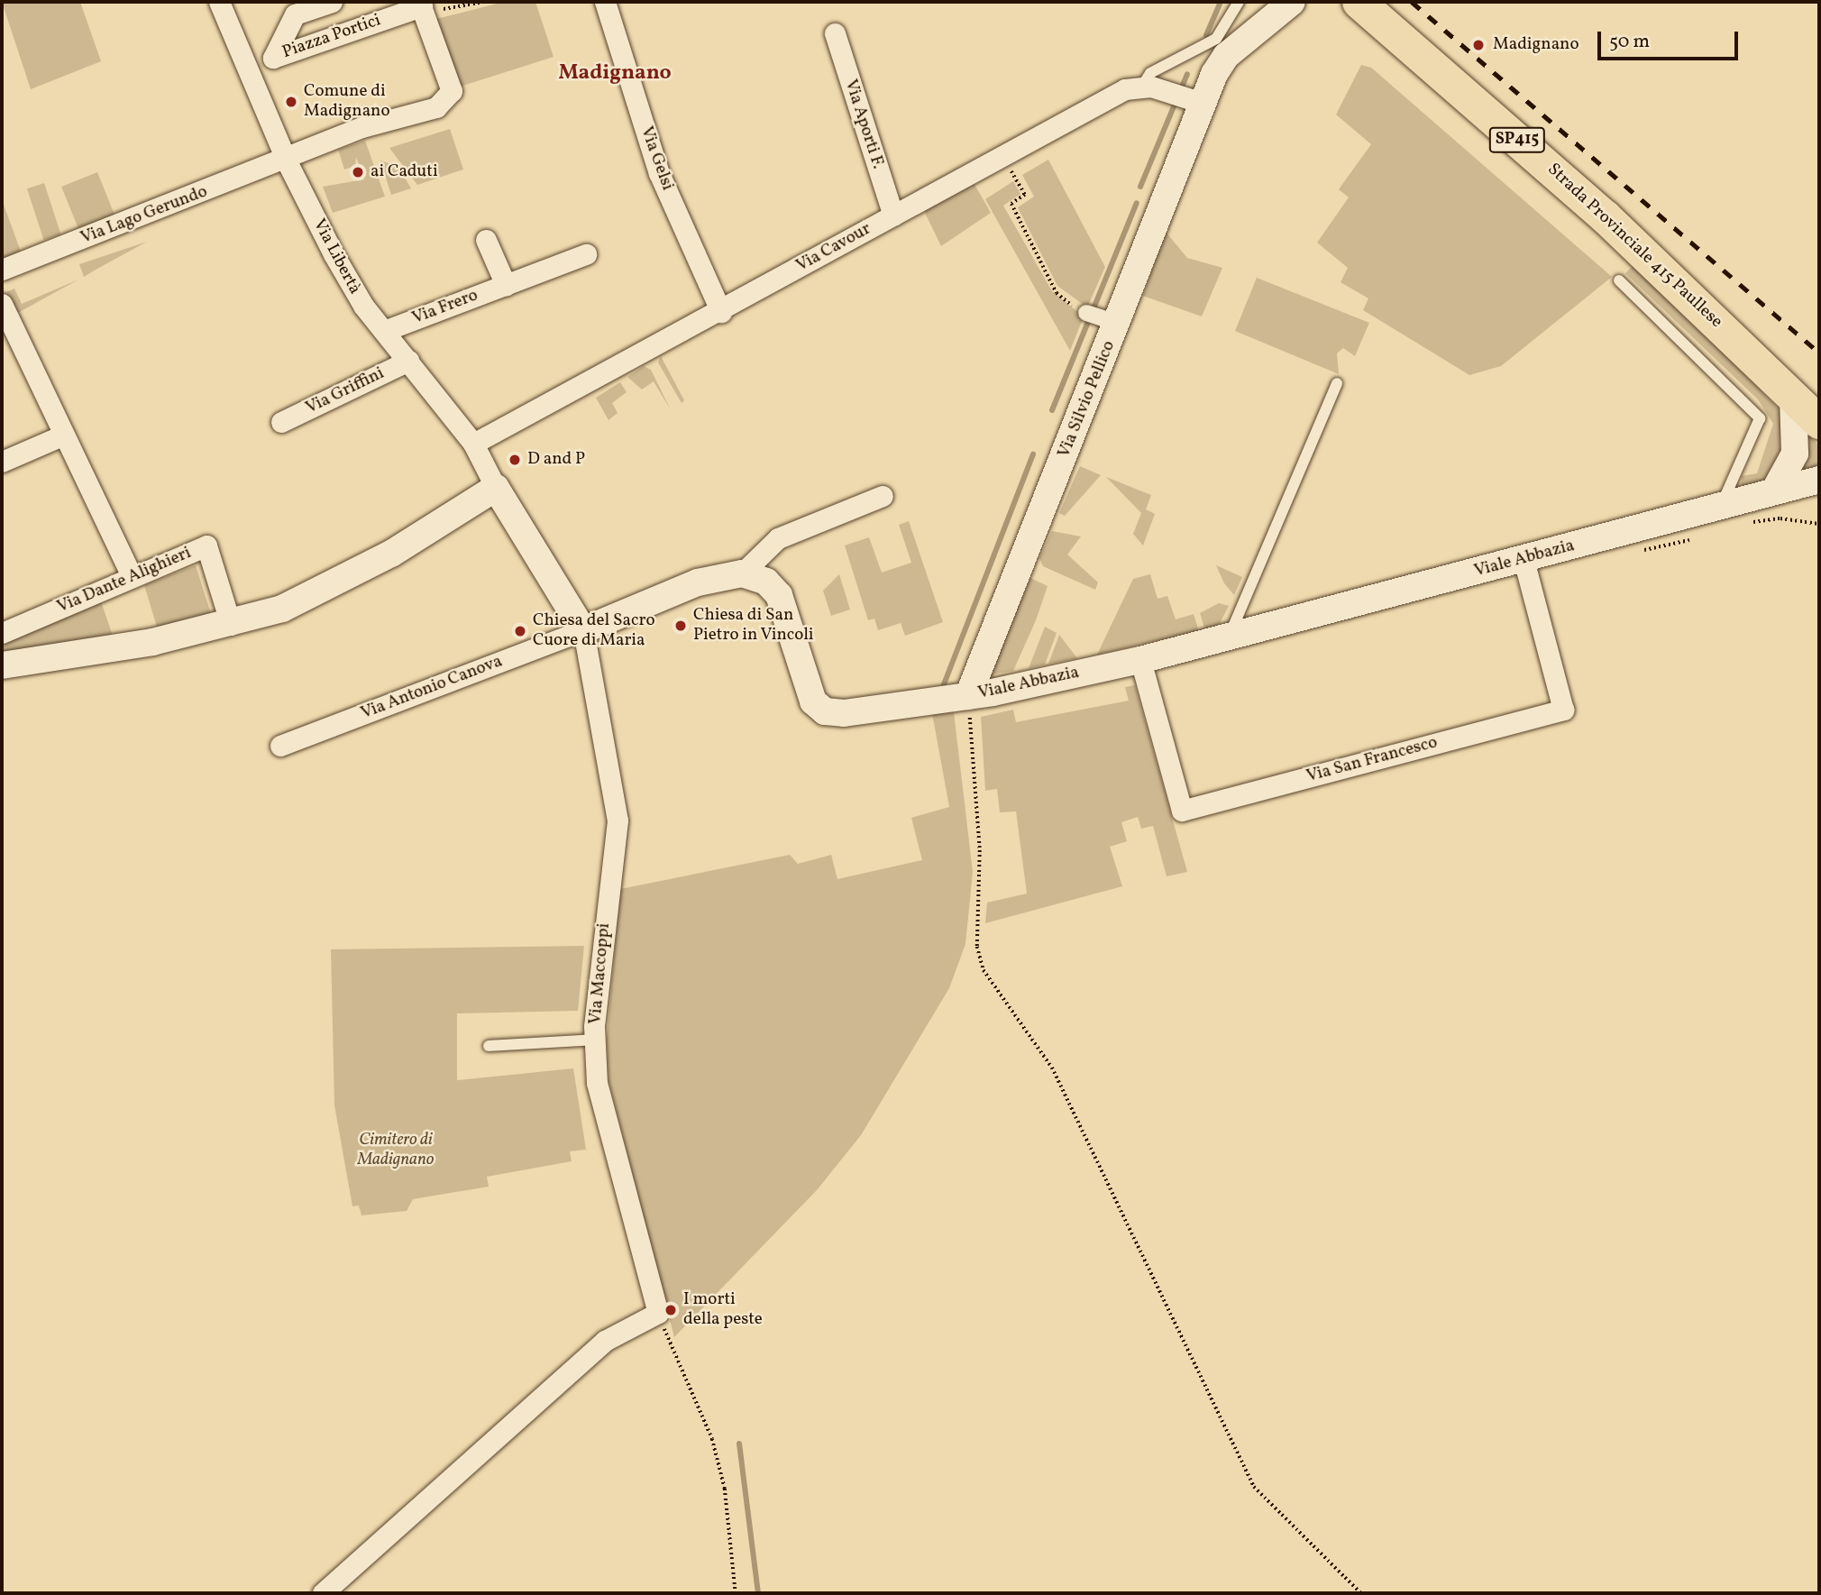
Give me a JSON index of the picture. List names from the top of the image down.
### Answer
{
  "streets": {
    "main road": ["SP415", "Strada Provinciale 415 Paullese"],
    "street": [
      "Piazza Portici",
      "Via Aporti F.",
      "Via Gelsi",
      "Via Lago Gerundo",
      "Via Cavour",
      "Via Libertà",
      "Via Frero",
      "Via Griffini",
      "Via Silvio Pellico",
      "Viale Abbazia",
      "Via Dante Alighieri",
      "Via Antonio Canova",
      "Via San Francesco",
      "Via Maccoppi"
    ]
  },
  "crossings": [
    ["Piazza Portici", "Via Lago Gerundo"],
    ["Piazza Portici", "Via Libertà"],
    ["Via Aporti F.", "Via Cavour"],
    ["Via Gelsi", "Via Cavour"],
    ["Via Lago Gerundo", "Via Libertà"],
    ["Via Cavour", "Via Libertà"],
    ["Via Libertà", "Via Frero"],
    ["Via Libertà", "Via Griffini"],
    ["Via Silvio Pellico", "Viale Abbazia"],
    ["Viale Abbazia", "Via San Francesco"],
    ["Via Antonio Canova", "Via Maccoppi"]
  ],
  "districts": ["Madignano"],
  "parks": ["Cimitero di Madignano"],
  "places": [
    "Madignano",
    "Comune di Madignano",
    "ai Caduti",
    "D and P",
    "Chiesa di San Pietro in Vincoli",
    "Chiesa del Sacro Cuore di Maria",
    "I morti della peste"
  ],
  "scale_bar": "50 m"
}
